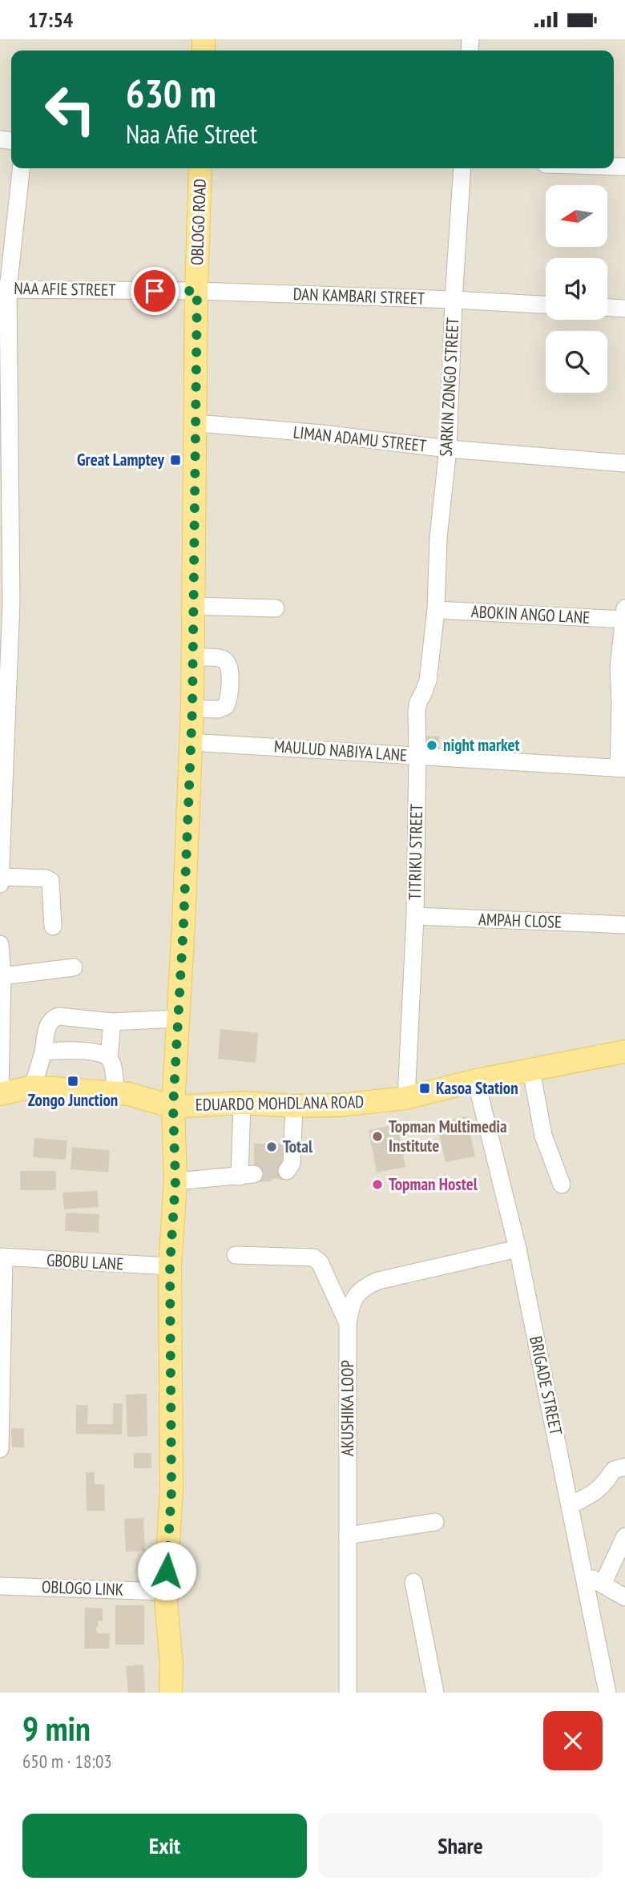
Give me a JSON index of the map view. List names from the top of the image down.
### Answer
{
  "streets": {
    "main road": ["OBLOGO ROAD", "EDUARDO MOHDLANA ROAD"],
    "street": [
      "NAA AFIE STREET",
      "DAN KAMBARI STREET",
      "SARKIN ZONGO STREET",
      "LIMAN ADAMU STREET",
      "ABOKIN ANGO LANE",
      "MAULUD NABIYA LANE",
      "TITRIKU STREET",
      "AMPAH CLOSE",
      "GBOBU LANE",
      "BRIGADE STREET",
      "AKUSHIKA LOOP",
      "OBLOGO LINK"
    ]
  },
  "crossings": [
    ["OBLOGO ROAD", "NAA AFIE STREET"],
    ["OBLOGO ROAD", "DAN KAMBARI STREET"],
    ["OBLOGO ROAD", "LIMAN ADAMU STREET"],
    ["OBLOGO ROAD", "MAULUD NABIYA LANE"],
    ["OBLOGO ROAD", "EDUARDO MOHDLANA ROAD"],
    ["OBLOGO ROAD", "GBOBU LANE"],
    ["OBLOGO ROAD", "OBLOGO LINK"],
    ["NAA AFIE STREET", "DAN KAMBARI STREET"],
    ["DAN KAMBARI STREET", "SARKIN ZONGO STREET"],
    ["SARKIN ZONGO STREET", "LIMAN ADAMU STREET"],
    ["SARKIN ZONGO STREET", "ABOKIN ANGO LANE"],
    ["SARKIN ZONGO STREET", "TITRIKU STREET"],
    ["ABOKIN ANGO LANE", "TITRIKU STREET"],
    ["MAULUD NABIYA LANE", "TITRIKU STREET"],
    ["TITRIKU STREET", "AMPAH CLOSE"],
    ["TITRIKU STREET", "EDUARDO MOHDLANA ROAD"],
    ["EDUARDO MOHDLANA ROAD", "BRIGADE STREET"],
    ["BRIGADE STREET", "AKUSHIKA LOOP"]
  ],
  "places": {
    "transit": ["Great Lamptey", "Zongo Junction", "Kasoa Station"],
    "other": [
      "night market",
      "Topman Multimedia Institute",
      "Total",
      "Topman Hostel"
    ]
  },
  "north": "left",
  "page": {
    "status": "17:54",
    "turn": ["630 m", "Naa Afie Street"],
    "heading": ["9 min", "650 m · 18:03"],
    "buttons": ["Exit", "Share"]
  }
}
